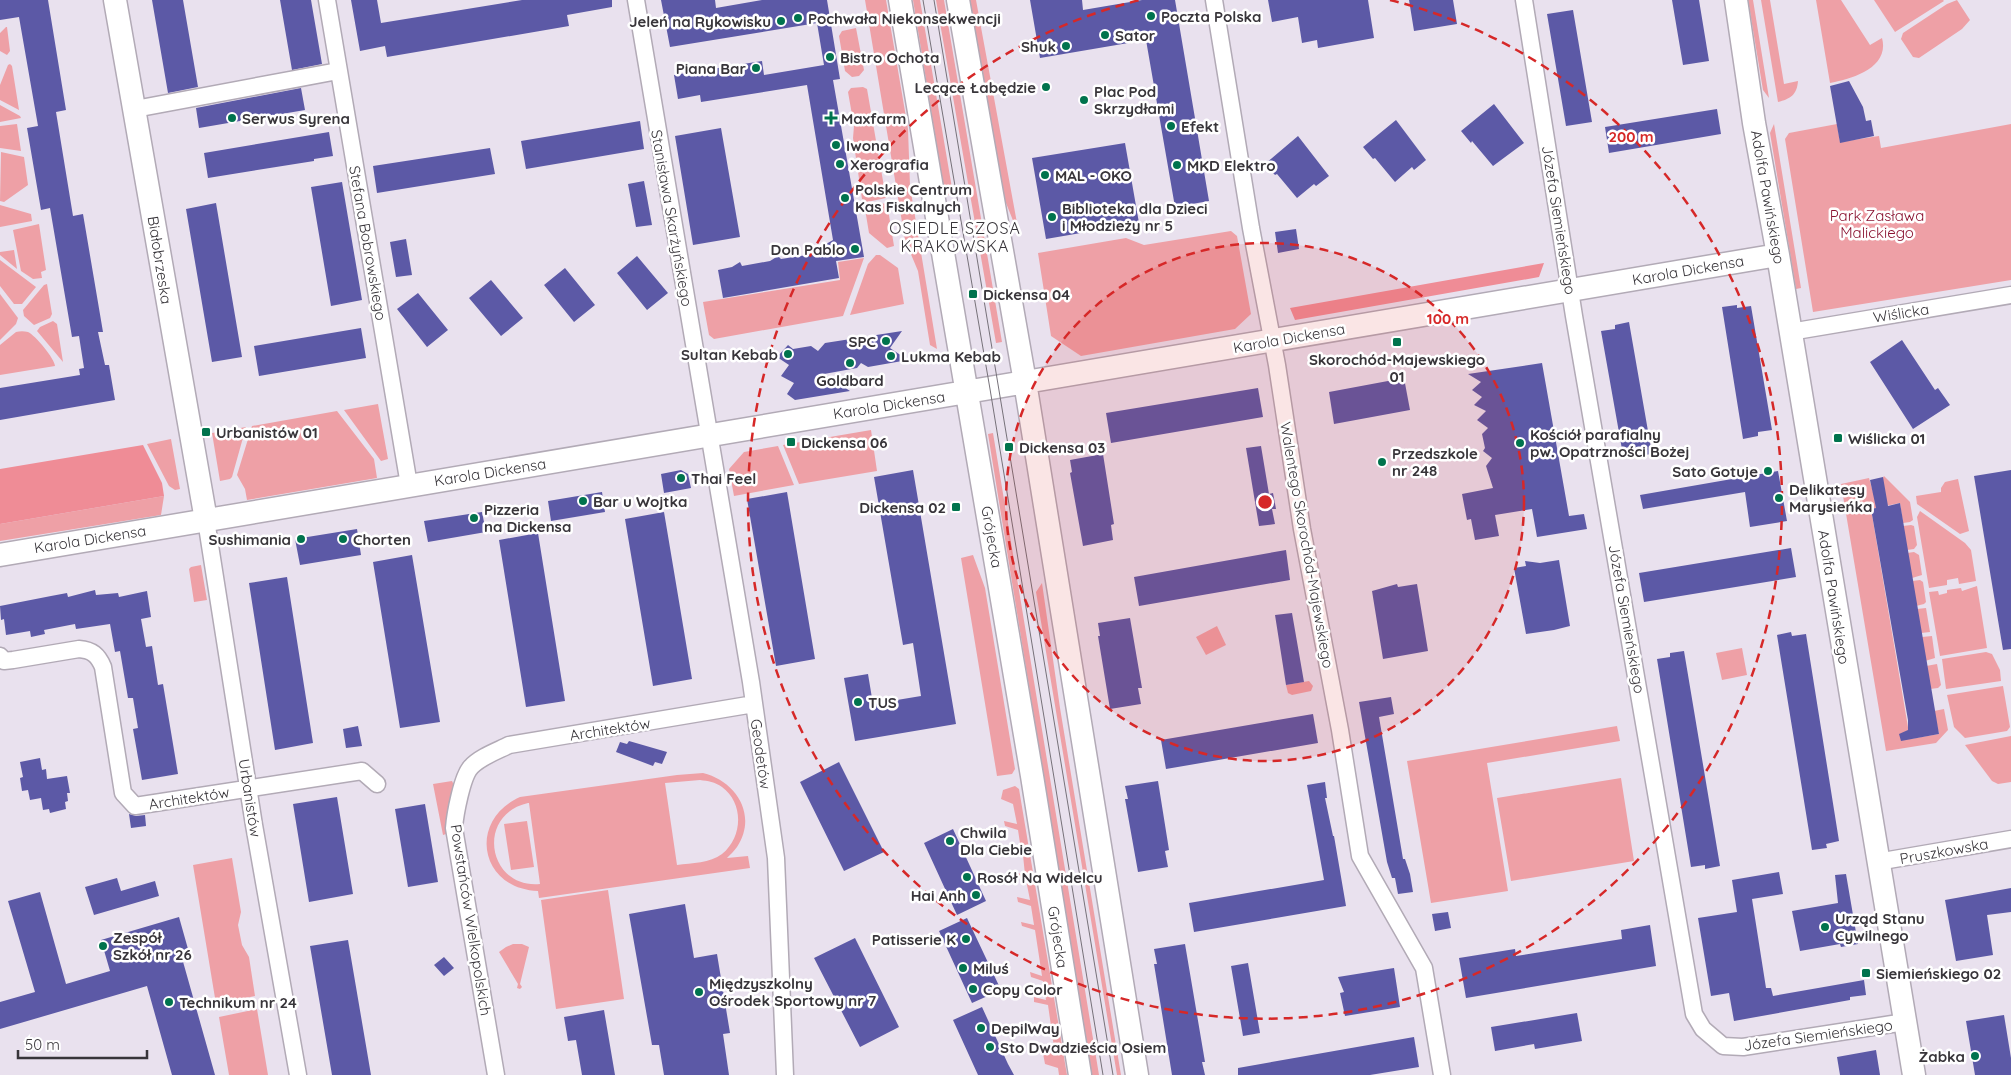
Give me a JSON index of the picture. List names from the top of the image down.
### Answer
{
  "streets": {
    "street": [
      "Adolfa Pawińskiego",
      "Stanisława Skarżyńskiego",
      "Józefa Siemieńskiego",
      "Stefana Bobrowskiego",
      "Białobrzeska",
      "Karola Dickensa",
      "Wiślicka",
      "Grójecka",
      "Walentego Skorochód-Majewskiego",
      "Architektów",
      "Geodetów",
      "Urbanistów",
      "Pruszkowska",
      "Powstańców Wielkopolskich"
    ]
  },
  "crossings": [
    ["Adolfa Pawińskiego", "Józefa Siemieńskiego"],
    ["Adolfa Pawińskiego", "Karola Dickensa"],
    ["Adolfa Pawińskiego", "Wiślicka"],
    ["Adolfa Pawińskiego", "Pruszkowska"],
    ["Stanisława Skarżyńskiego", "Karola Dickensa"],
    ["Stanisława Skarżyńskiego", "Geodetów"],
    ["Józefa Siemieńskiego", "Karola Dickensa"],
    ["Stefana Bobrowskiego", "Karola Dickensa"],
    ["Białobrzeska", "Karola Dickensa"],
    ["Białobrzeska", "Urbanistów"],
    ["Karola Dickensa", "Grójecka"],
    ["Karola Dickensa", "Walentego Skorochód-Majewskiego"],
    ["Karola Dickensa", "Geodetów"],
    ["Karola Dickensa", "Urbanistów"],
    ["Architektów", "Geodetów"],
    ["Architektów", "Urbanistów"],
    ["Architektów", "Powstańców Wielkopolskich"]
  ],
  "districts": ["OSIEDLE SZOSA KRAKOWSKA"],
  "parks": ["Park Zasława Malickiego"],
  "places": {
    "other": [
      "Poczta Polska",
      "Pochwała Niekonsekwencji",
      "Jeleń na Rykowisku",
      "Sator",
      "Shuk",
      "Bistro Ochota",
      "Piana Bar",
      "Lecące Łabędzie",
      "Plac Pod Skrzydłami",
      "Serwus Syrena",
      "Efekt",
      "Iwona",
      "Xerografia",
      "MKD Elektro",
      "MAL - OKO",
      "Polskie Centrum Kas Fiskalnych",
      "Biblioteka dla Dzieci i Młodzieży nr 5",
      "Don Pablo",
      "SPC",
      "Sultan Kebab",
      "Lukma Kebab",
      "Goldbard",
      "Kościół parafialny pw. Opatrzności Bożej",
      "Przedszkole nr 248",
      "Sato Gotuje",
      "Thai Feel",
      "Delikatesy Marysieńka",
      "Bar u Wojtka",
      "Pizzeria na Dickensa",
      "Sushimania",
      "Chorten",
      "TUS",
      "Chwila Dla Ciebie",
      "Rosół Na Widelcu",
      "Hai Anh",
      "Urząd Stanu Cywilnego",
      "Patisserie K",
      "Zespół Szkół nr 26",
      "Miluś",
      "Copy Color",
      "Międzyszkolny Ośrodek Sportowy nr 7",
      "Technikum nr 24",
      "DepilWay",
      "Sto Dwadzieścia Osiem",
      "Żabka"
    ],
    "health": ["Maxfarm"],
    "transit": [
      "Dickensa 04",
      "Skorochód-Majewskiego 01",
      "Urbanistów 01",
      "Wiślicka 01",
      "Dickensa 06",
      "Dickensa 03",
      "Dickensa 02",
      "Siemieńskiego 02"
    ]
  },
  "scale_bar": "50 m",
  "rings": ["200 m", "100 m"]
}
